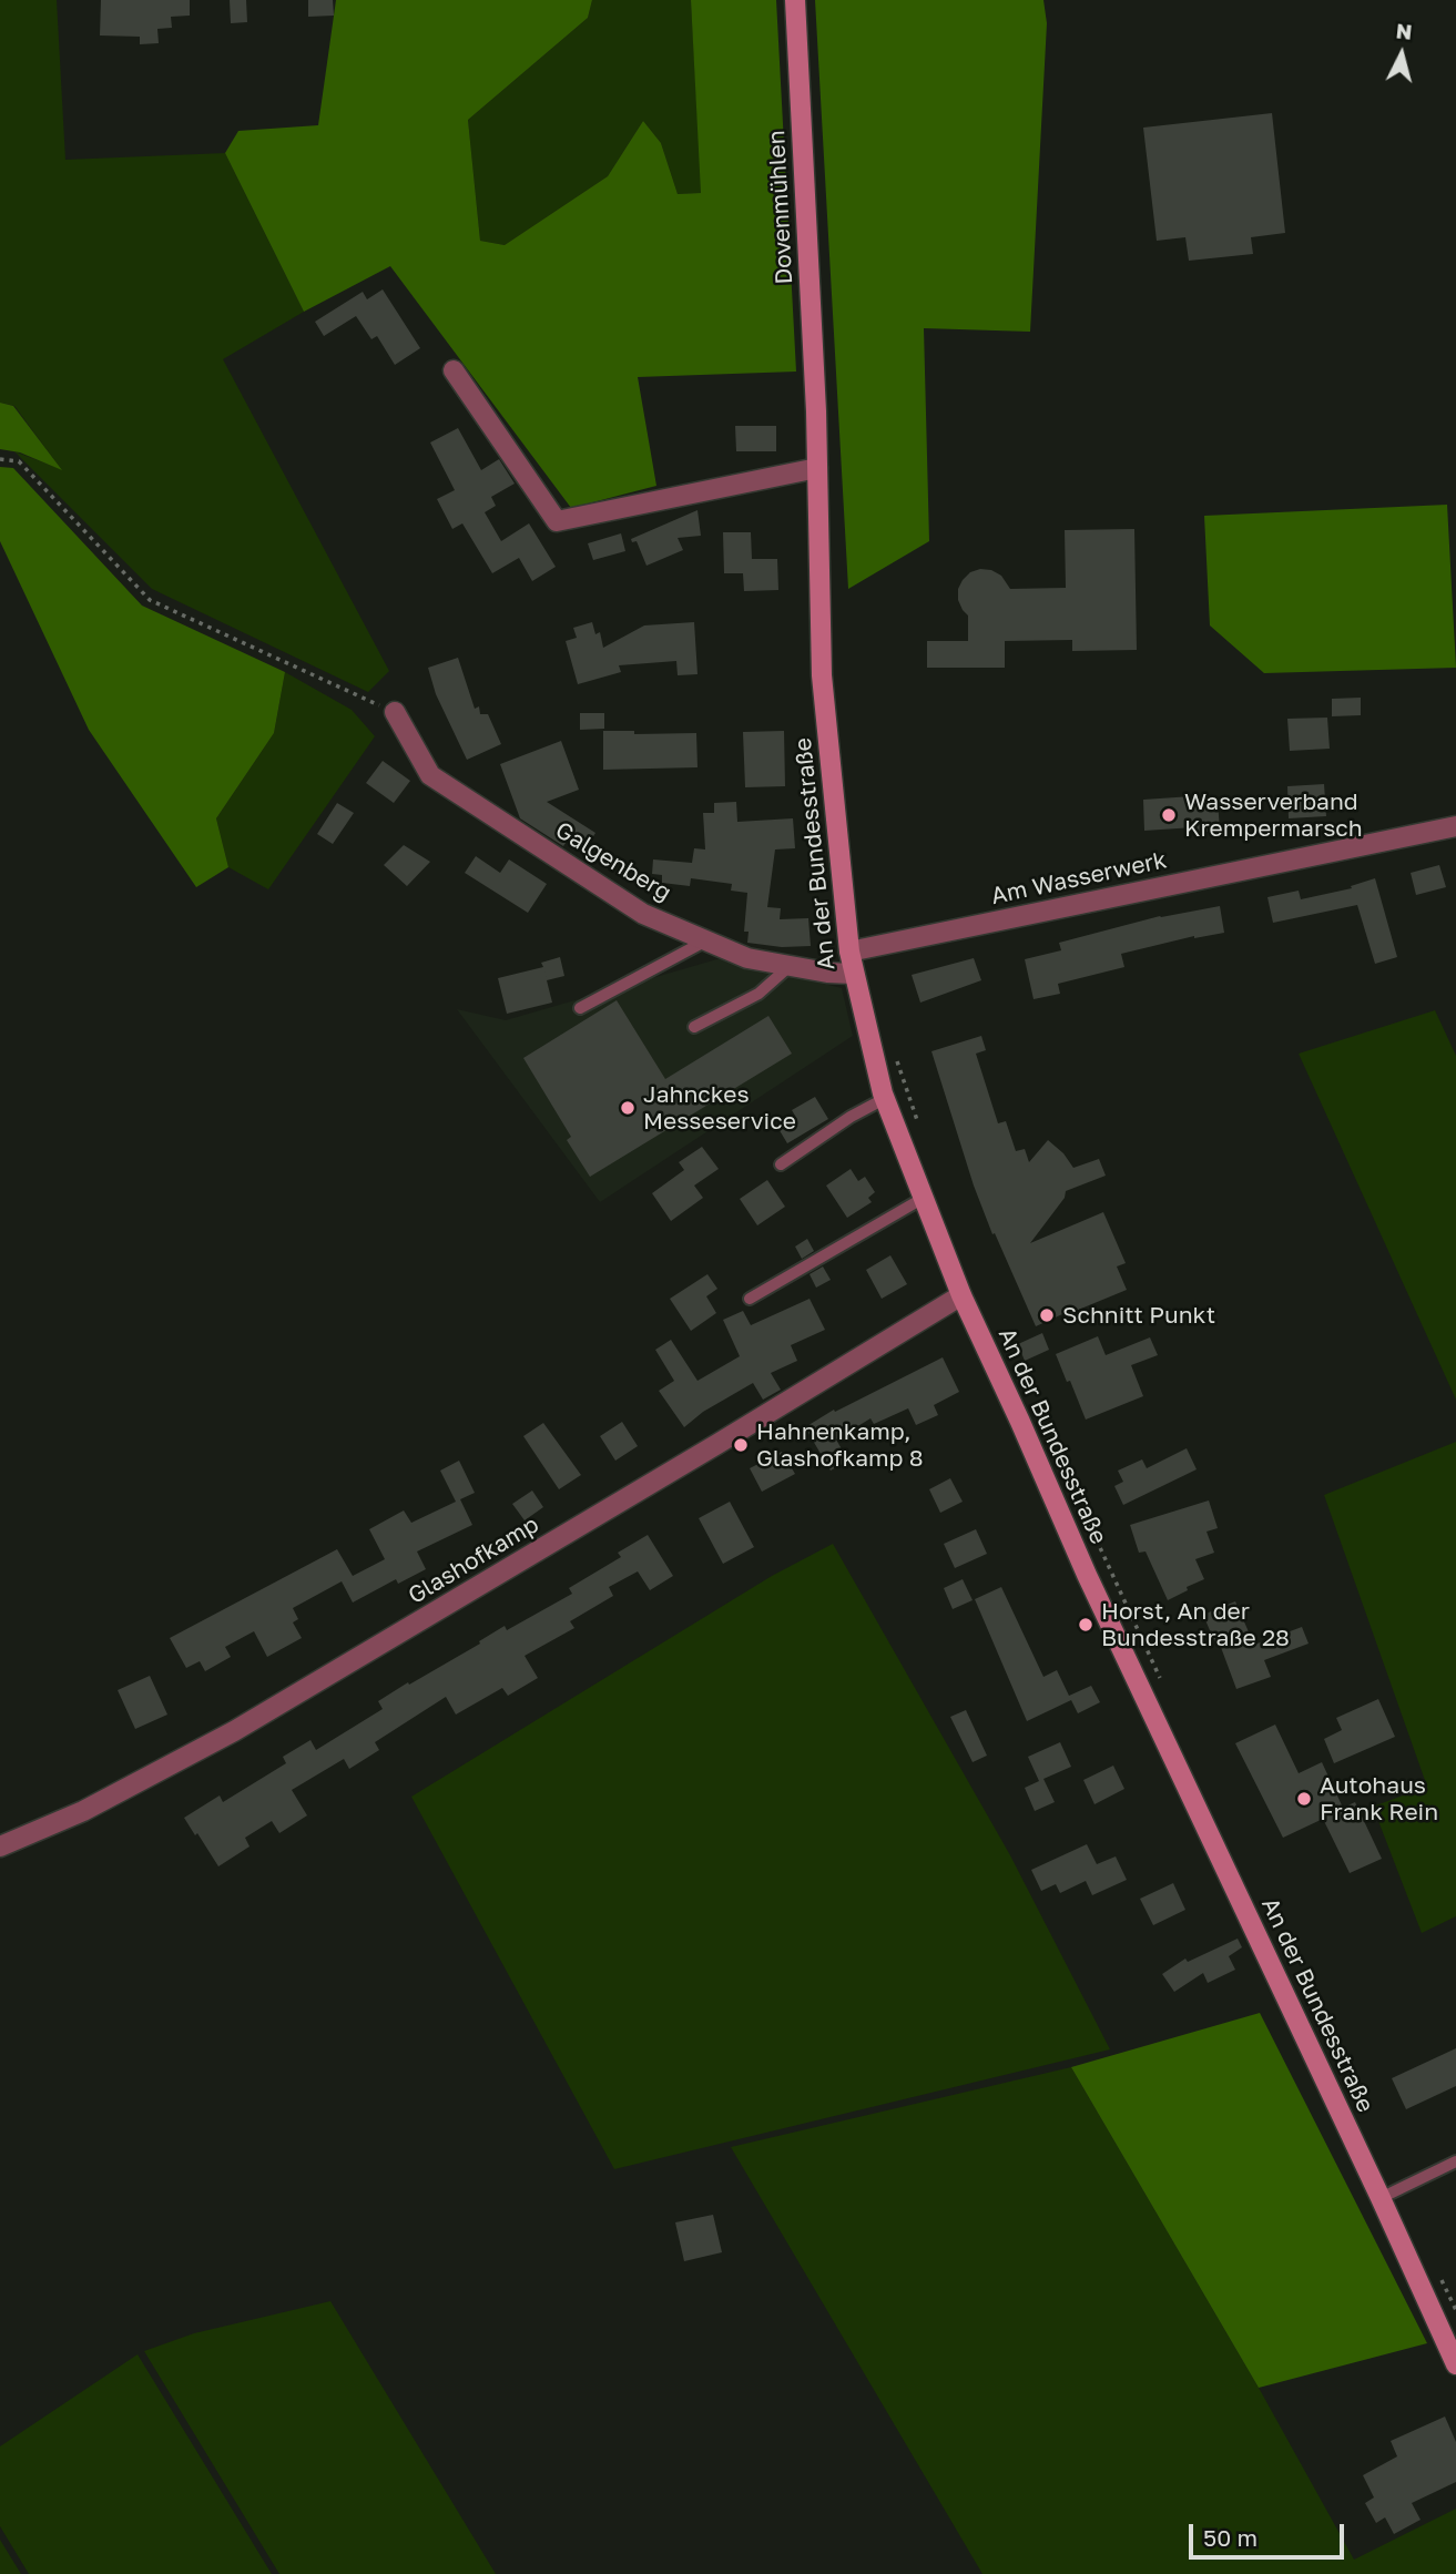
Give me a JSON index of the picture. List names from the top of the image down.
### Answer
{
  "streets": {
    "main road": ["Dovenmühlen", "An der Bundesstraße"],
    "street": ["Galgenberg", "Am Wasserwerk", "Glashofkamp"]
  },
  "crossings": [
    ["Dovenmühlen", "An der Bundesstraße"],
    ["An der Bundesstraße", "Galgenberg"],
    ["An der Bundesstraße", "Am Wasserwerk"],
    ["An der Bundesstraße", "Glashofkamp"]
  ],
  "places": [
    "Wasserverband Krempermarsch",
    "Jahnckes Messeservice",
    "Schnitt Punkt",
    "Hahnenkamp, Glashofkamp 8",
    "Horst, An der Bundesstraße 28",
    "Autohaus Frank Rein"
  ],
  "scale_bar": "50 m",
  "north": "top"
}
